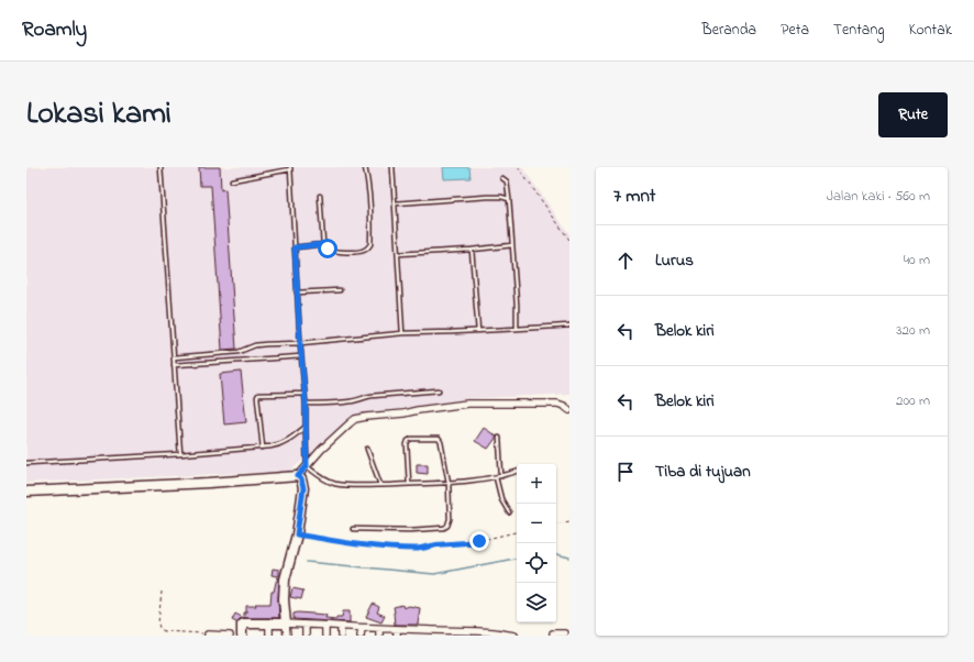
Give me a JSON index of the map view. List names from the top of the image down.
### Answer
{
  "page": {
    "header": "Roamly",
    "nav": [
      "Beranda",
      "Peta",
      "Tentang",
      "Kontak"
    ],
    "title": "Lokasi kami",
    "buttons": "Rute",
    "heading": ["7 mnt", "Jalan kaki · 560 m"],
    "list": [
      ["Lurus", "40 m"],
      ["Belok kiri", "320 m"],
      ["Belok kiri", "200 m"],
      "Tiba di tujuan"
    ],
    "map_buttons": ["+", "−"]
  }
}
